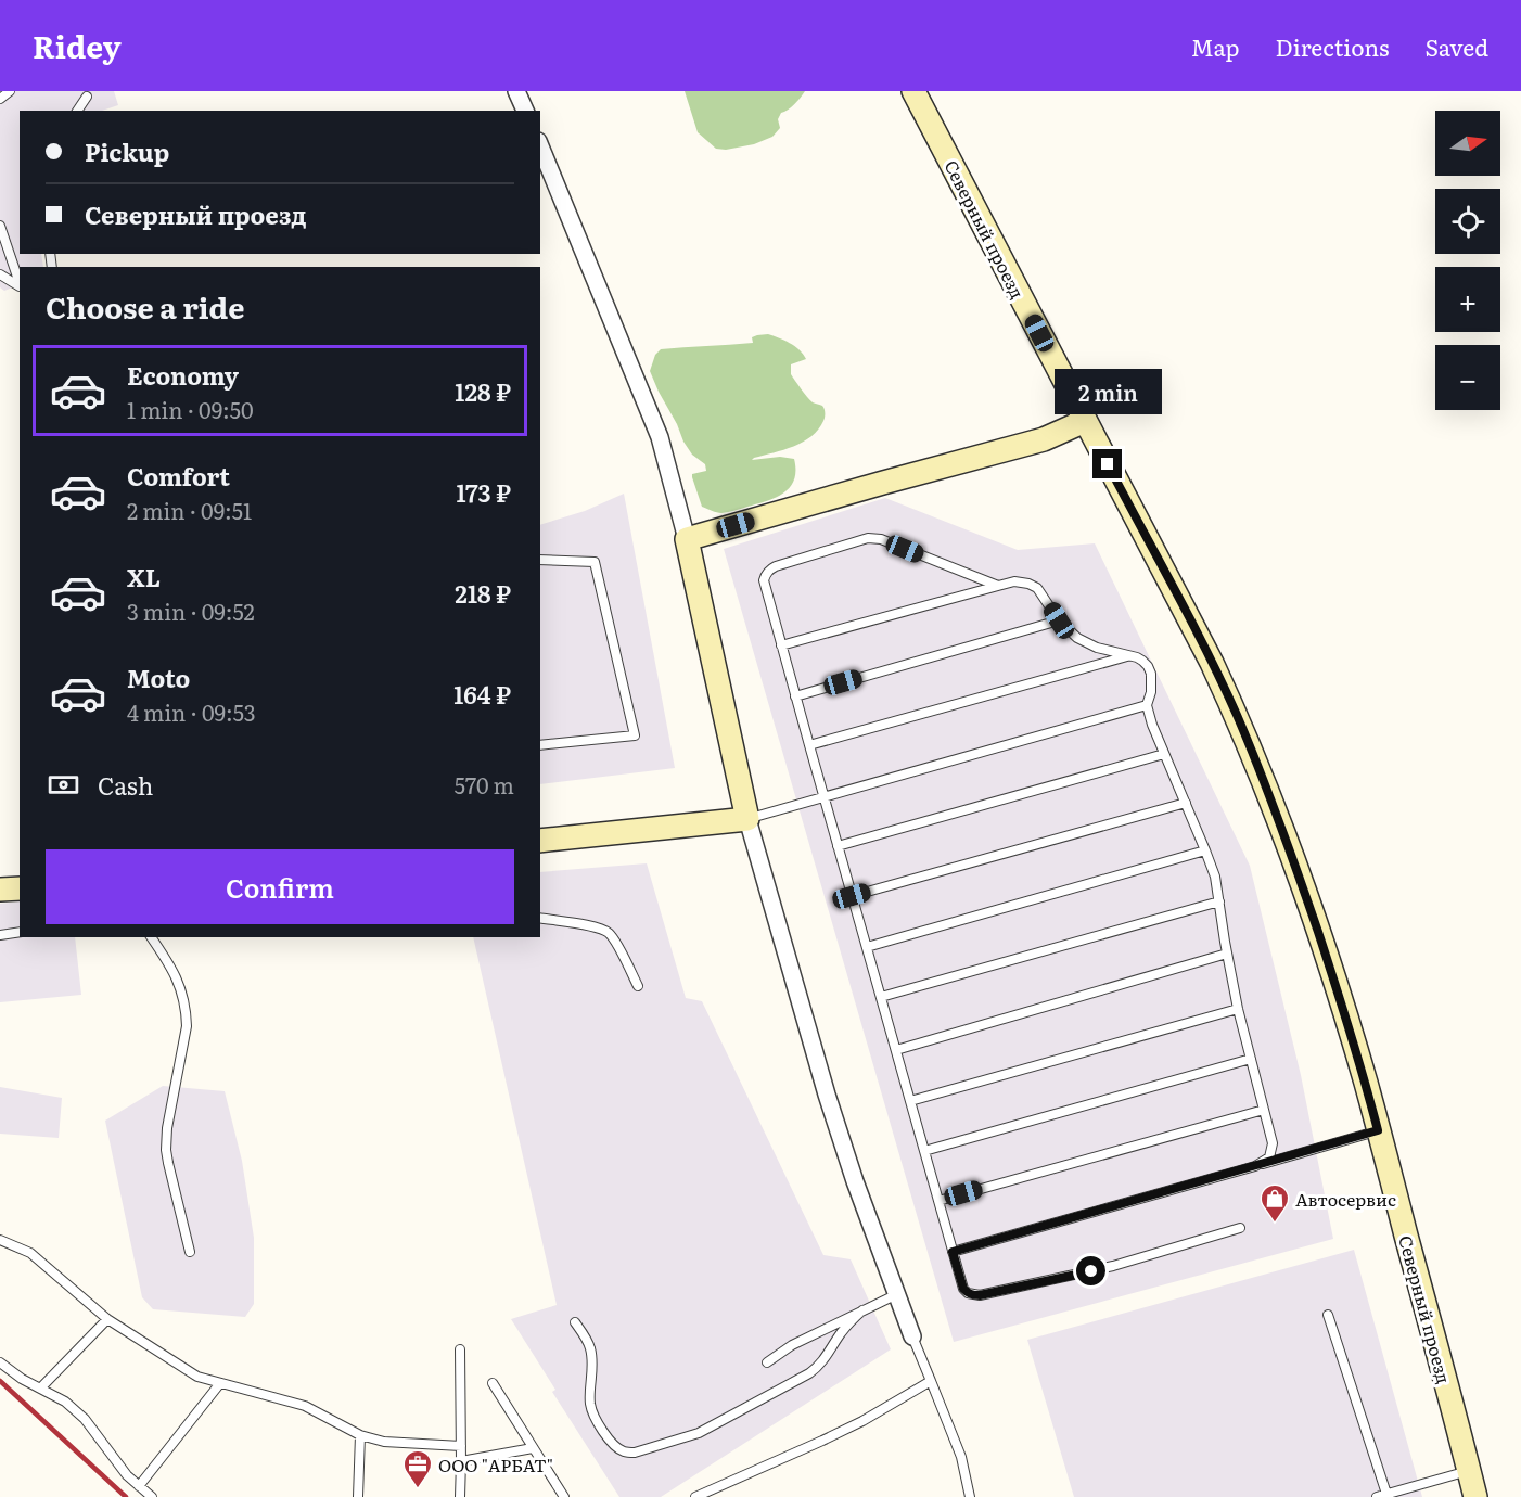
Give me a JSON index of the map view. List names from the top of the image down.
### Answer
{
  "streets": {
    "street": ["Северный проезд"]
  },
  "places": {
    "shop": ["Автосервис"],
    "office": ["ООО \"АРБАТ\""]
  },
  "north": "right",
  "page": {
    "header": "Ridey",
    "nav": ["Map", "Directions", "Saved"],
    "map_buttons": ["+", "−"],
    "banner": ["Pickup", "Северный проезд"],
    "heading": "Choose a ride",
    "list": [
      {
        "name": "Economy",
        "note": "1 min · 09:50",
        "value": "128 ₽"
      },
      {
        "name": "Comfort",
        "note": "2 min · 09:51",
        "value": "173 ₽"
      },
      {
        "name": "XL",
        "note": "3 min · 09:52",
        "value": "218 ₽"
      },
      {
        "name": "Moto",
        "note": "4 min · 09:53",
        "value": "164 ₽"
      }
    ],
    "bubble": "2 min",
    "pay": ["Cash", "570 m"],
    "buttons": "Confirm"
  }
}
